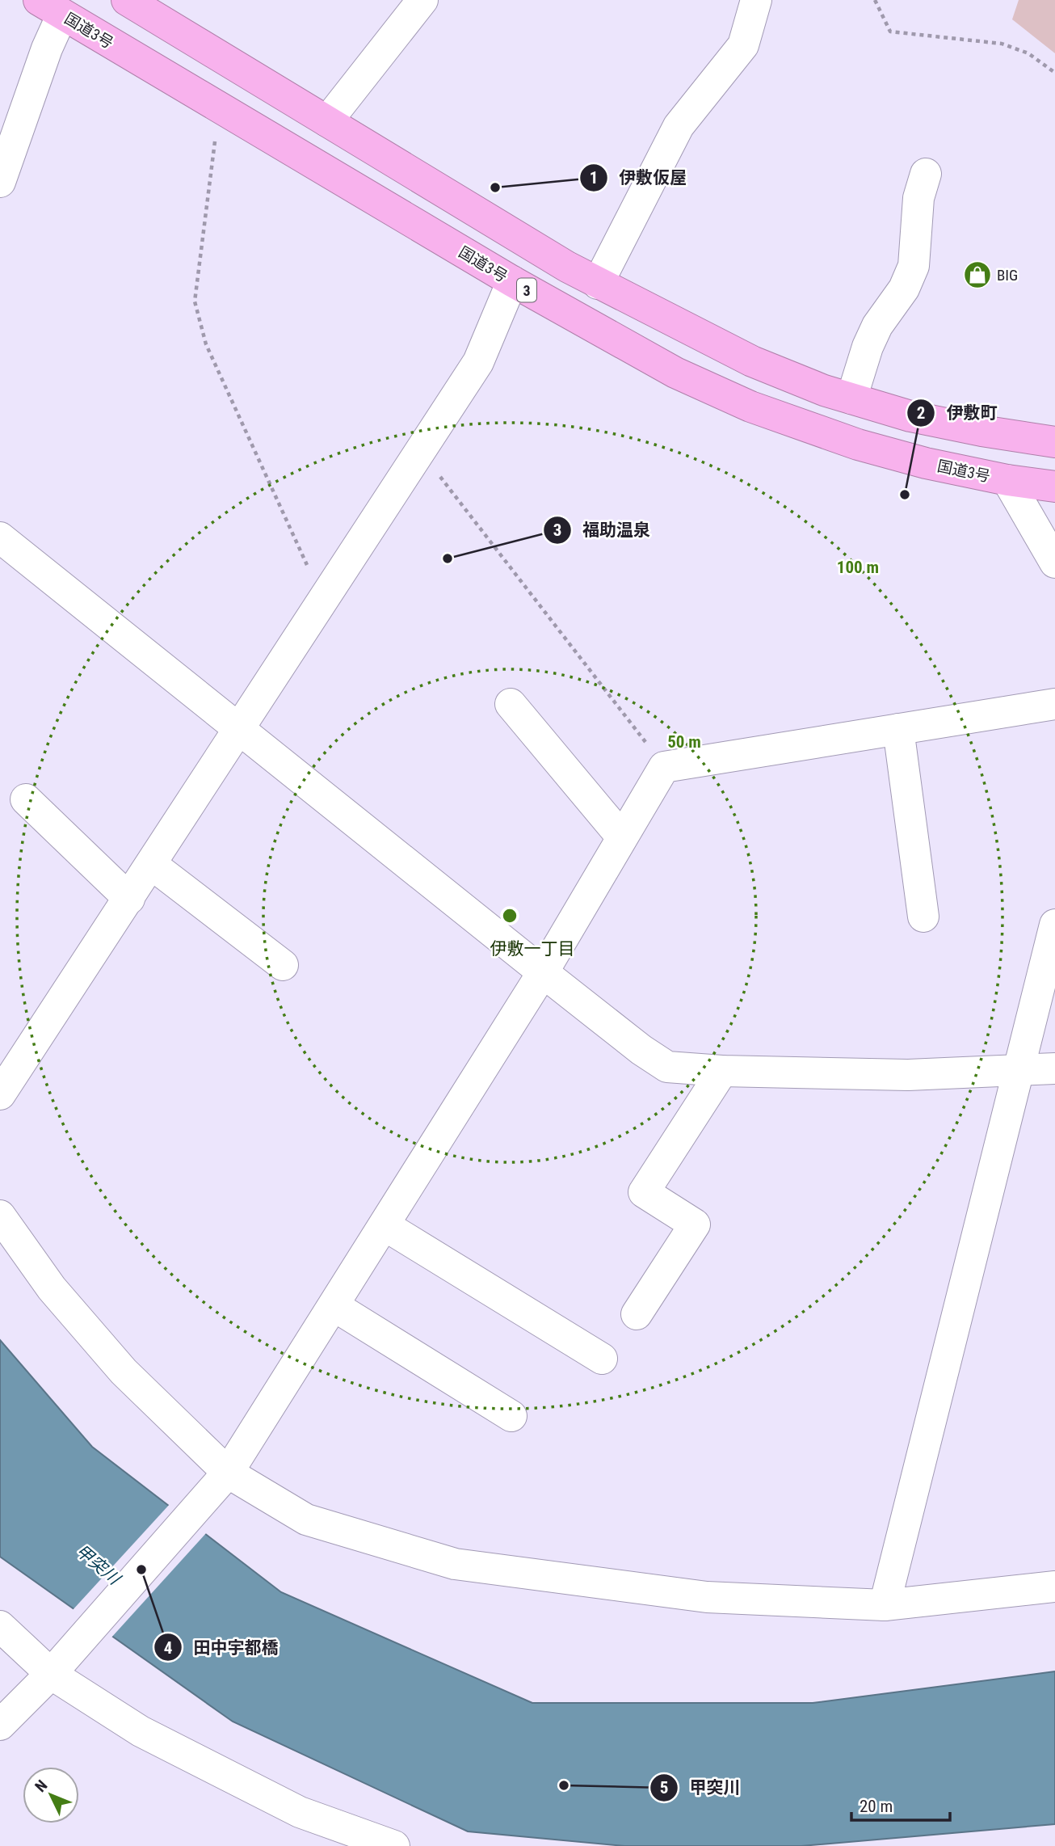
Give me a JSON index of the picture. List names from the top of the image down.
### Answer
{
  "streets": {
    "highway": ["国道3号", "3"]
  },
  "districts": ["伊敷一丁目"],
  "water": ["甲突川"],
  "places": {
    "other": [
      "伊敷仮屋",
      "伊敷町",
      "福助温泉",
      "田中宇都橋",
      "甲突川"
    ],
    "shop": ["BIG"]
  },
  "scale_bar": "20 m",
  "north": "top left",
  "rings": ["100 m", "50 m"]
}
